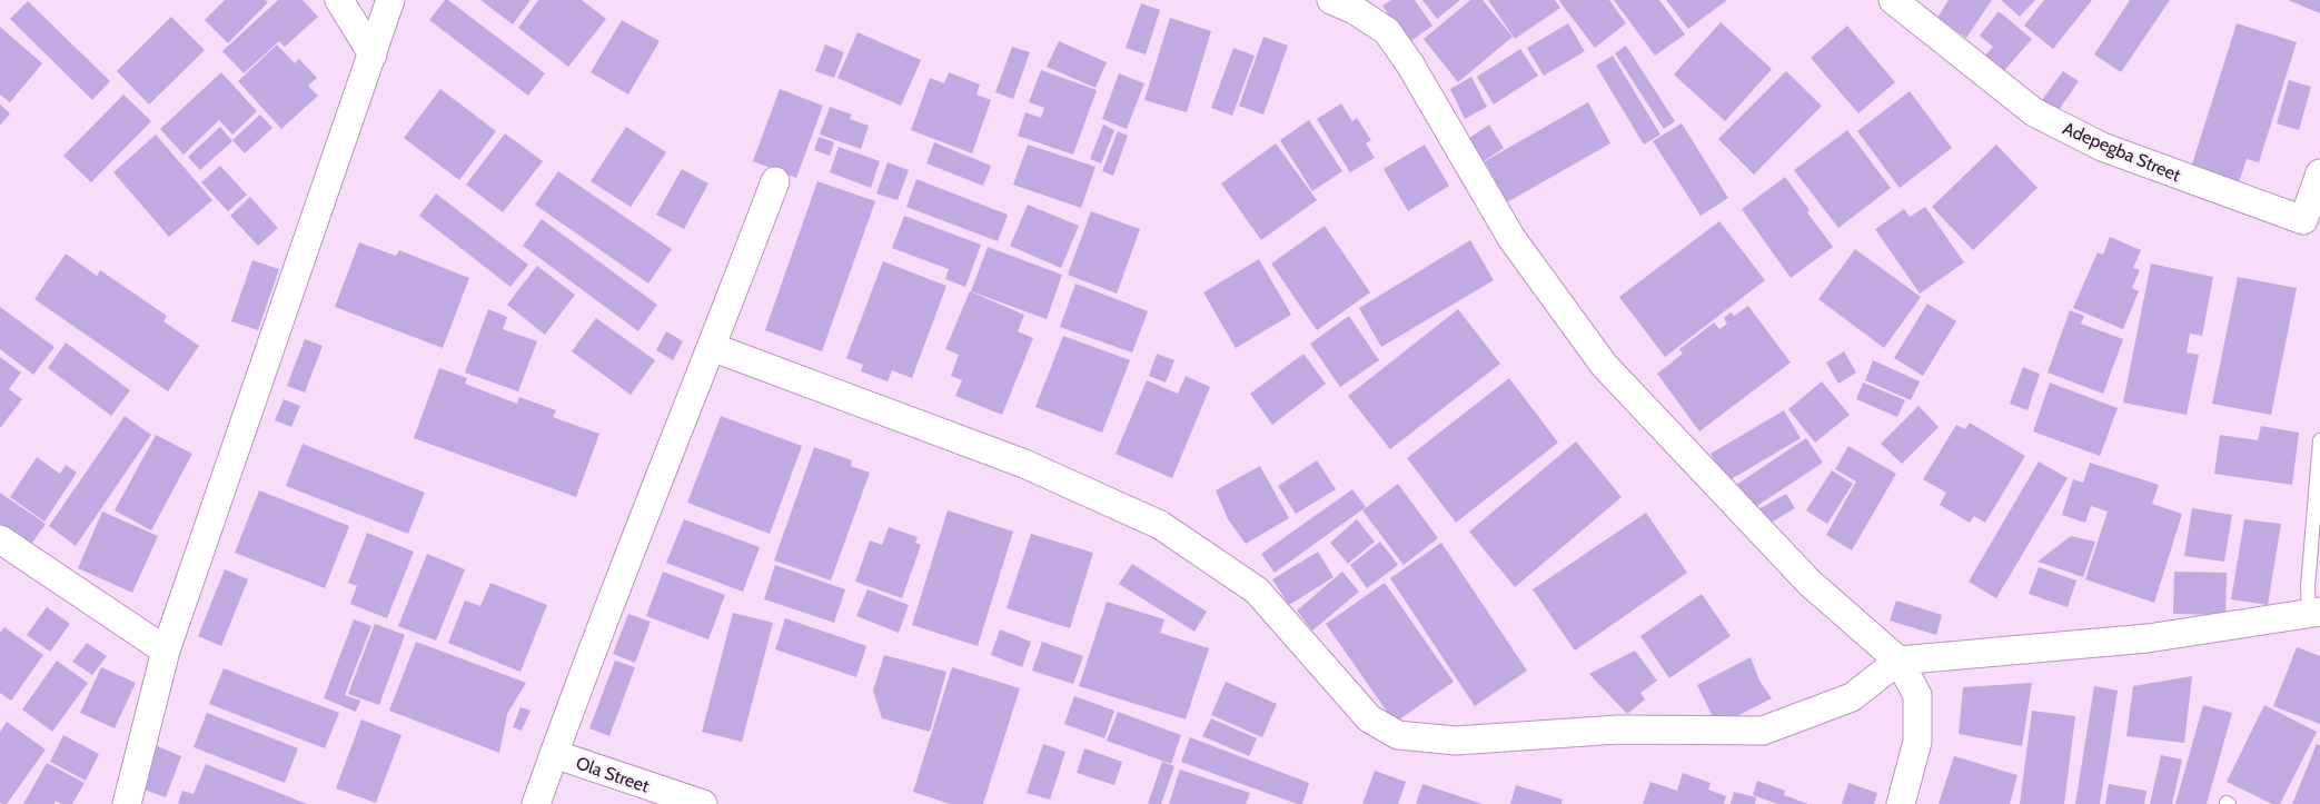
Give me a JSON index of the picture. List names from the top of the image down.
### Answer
{
  "streets": {
    "street": ["Adepegba Street", "Ola Street"]
  }
}
